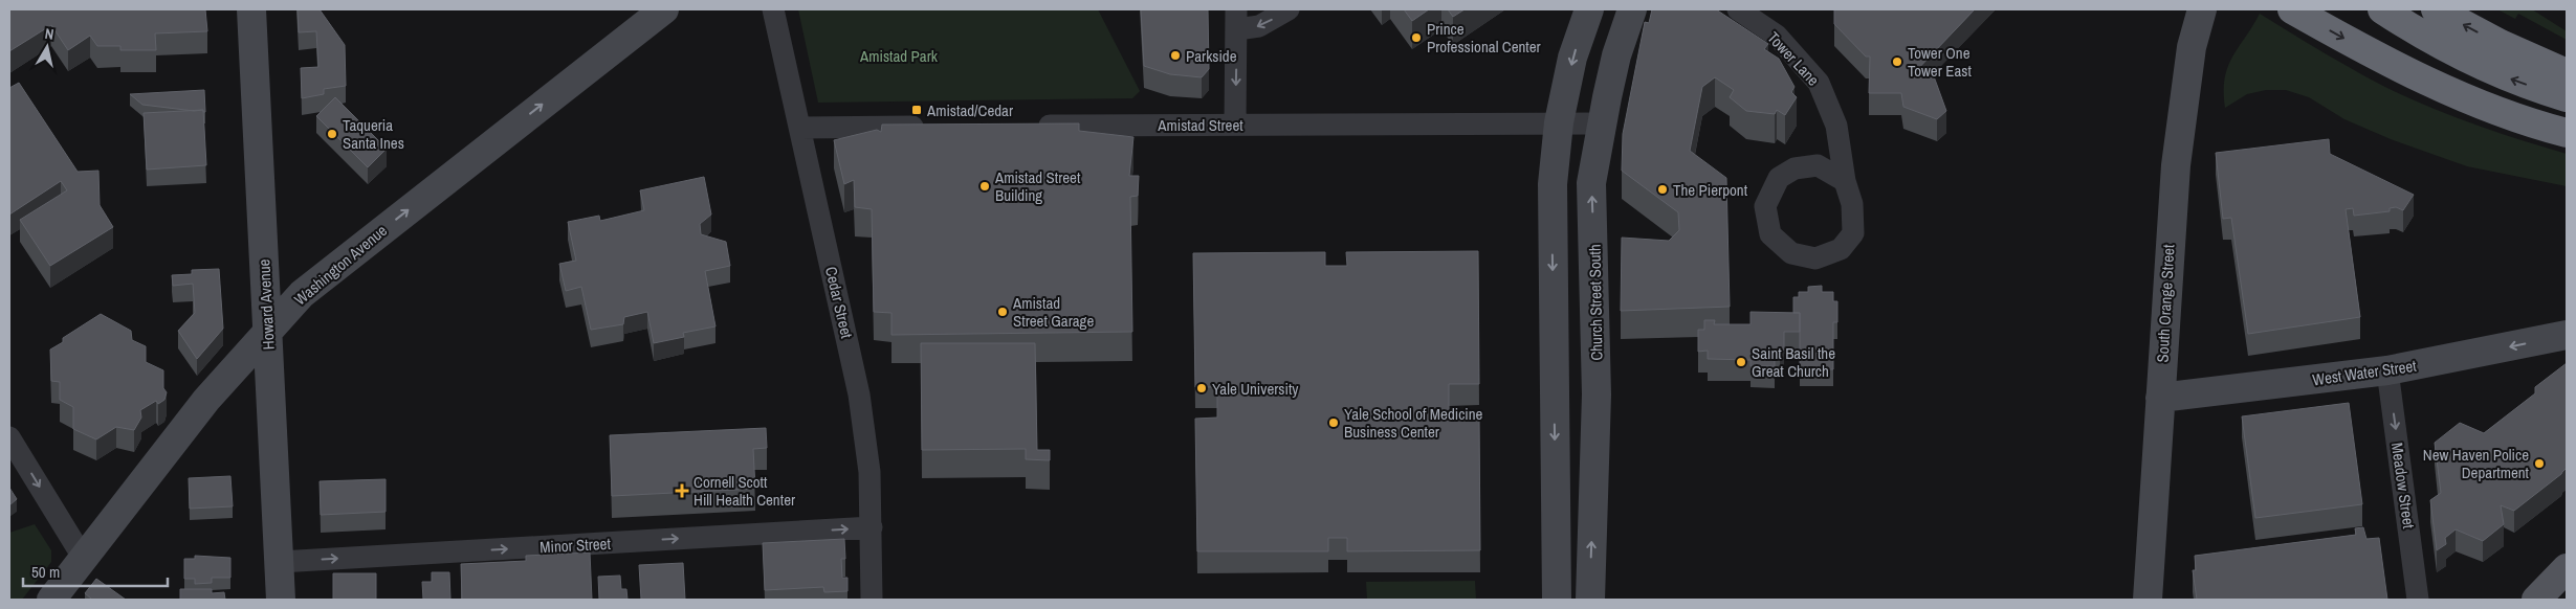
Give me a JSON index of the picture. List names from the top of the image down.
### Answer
{
  "streets": {
    "main road": [
      "Washington Avenue",
      "Church Street South",
      "South Orange Street",
      "Howard Avenue",
      "West Water Street"
    ],
    "street": [
      "Tower Lane",
      "Amistad Street",
      "Cedar Street",
      "Meadow Street",
      "Minor Street"
    ]
  },
  "crossings": [
    ["Amistad Street", "Church Street South"],
    ["Washington Avenue", "Howard Avenue"],
    ["Cedar Street", "Minor Street"],
    ["South Orange Street", "West Water Street"],
    ["Howard Avenue", "Minor Street"],
    ["West Water Street", "Meadow Street"]
  ],
  "one_way": [
    "Washington Avenue",
    "West Water Street",
    "Meadow Street",
    "Minor Street"
  ],
  "parks": ["Amistad Park"],
  "places": {
    "other": [
      "Prince Professional Center",
      "Parkside",
      "Tower One Tower East",
      "Taqueria Santa Ines",
      "Amistad Street Building",
      "The Pierpont",
      "Amistad Street Garage",
      "Saint Basil the Great Church",
      "Yale University",
      "Yale School of Medicine Business Center",
      "New Haven Police Department"
    ],
    "transit": ["Amistad/Cedar"],
    "health": ["Cornell Scott Hill Health Center"]
  },
  "scale_bar": "50 m",
  "north": "top"
}
